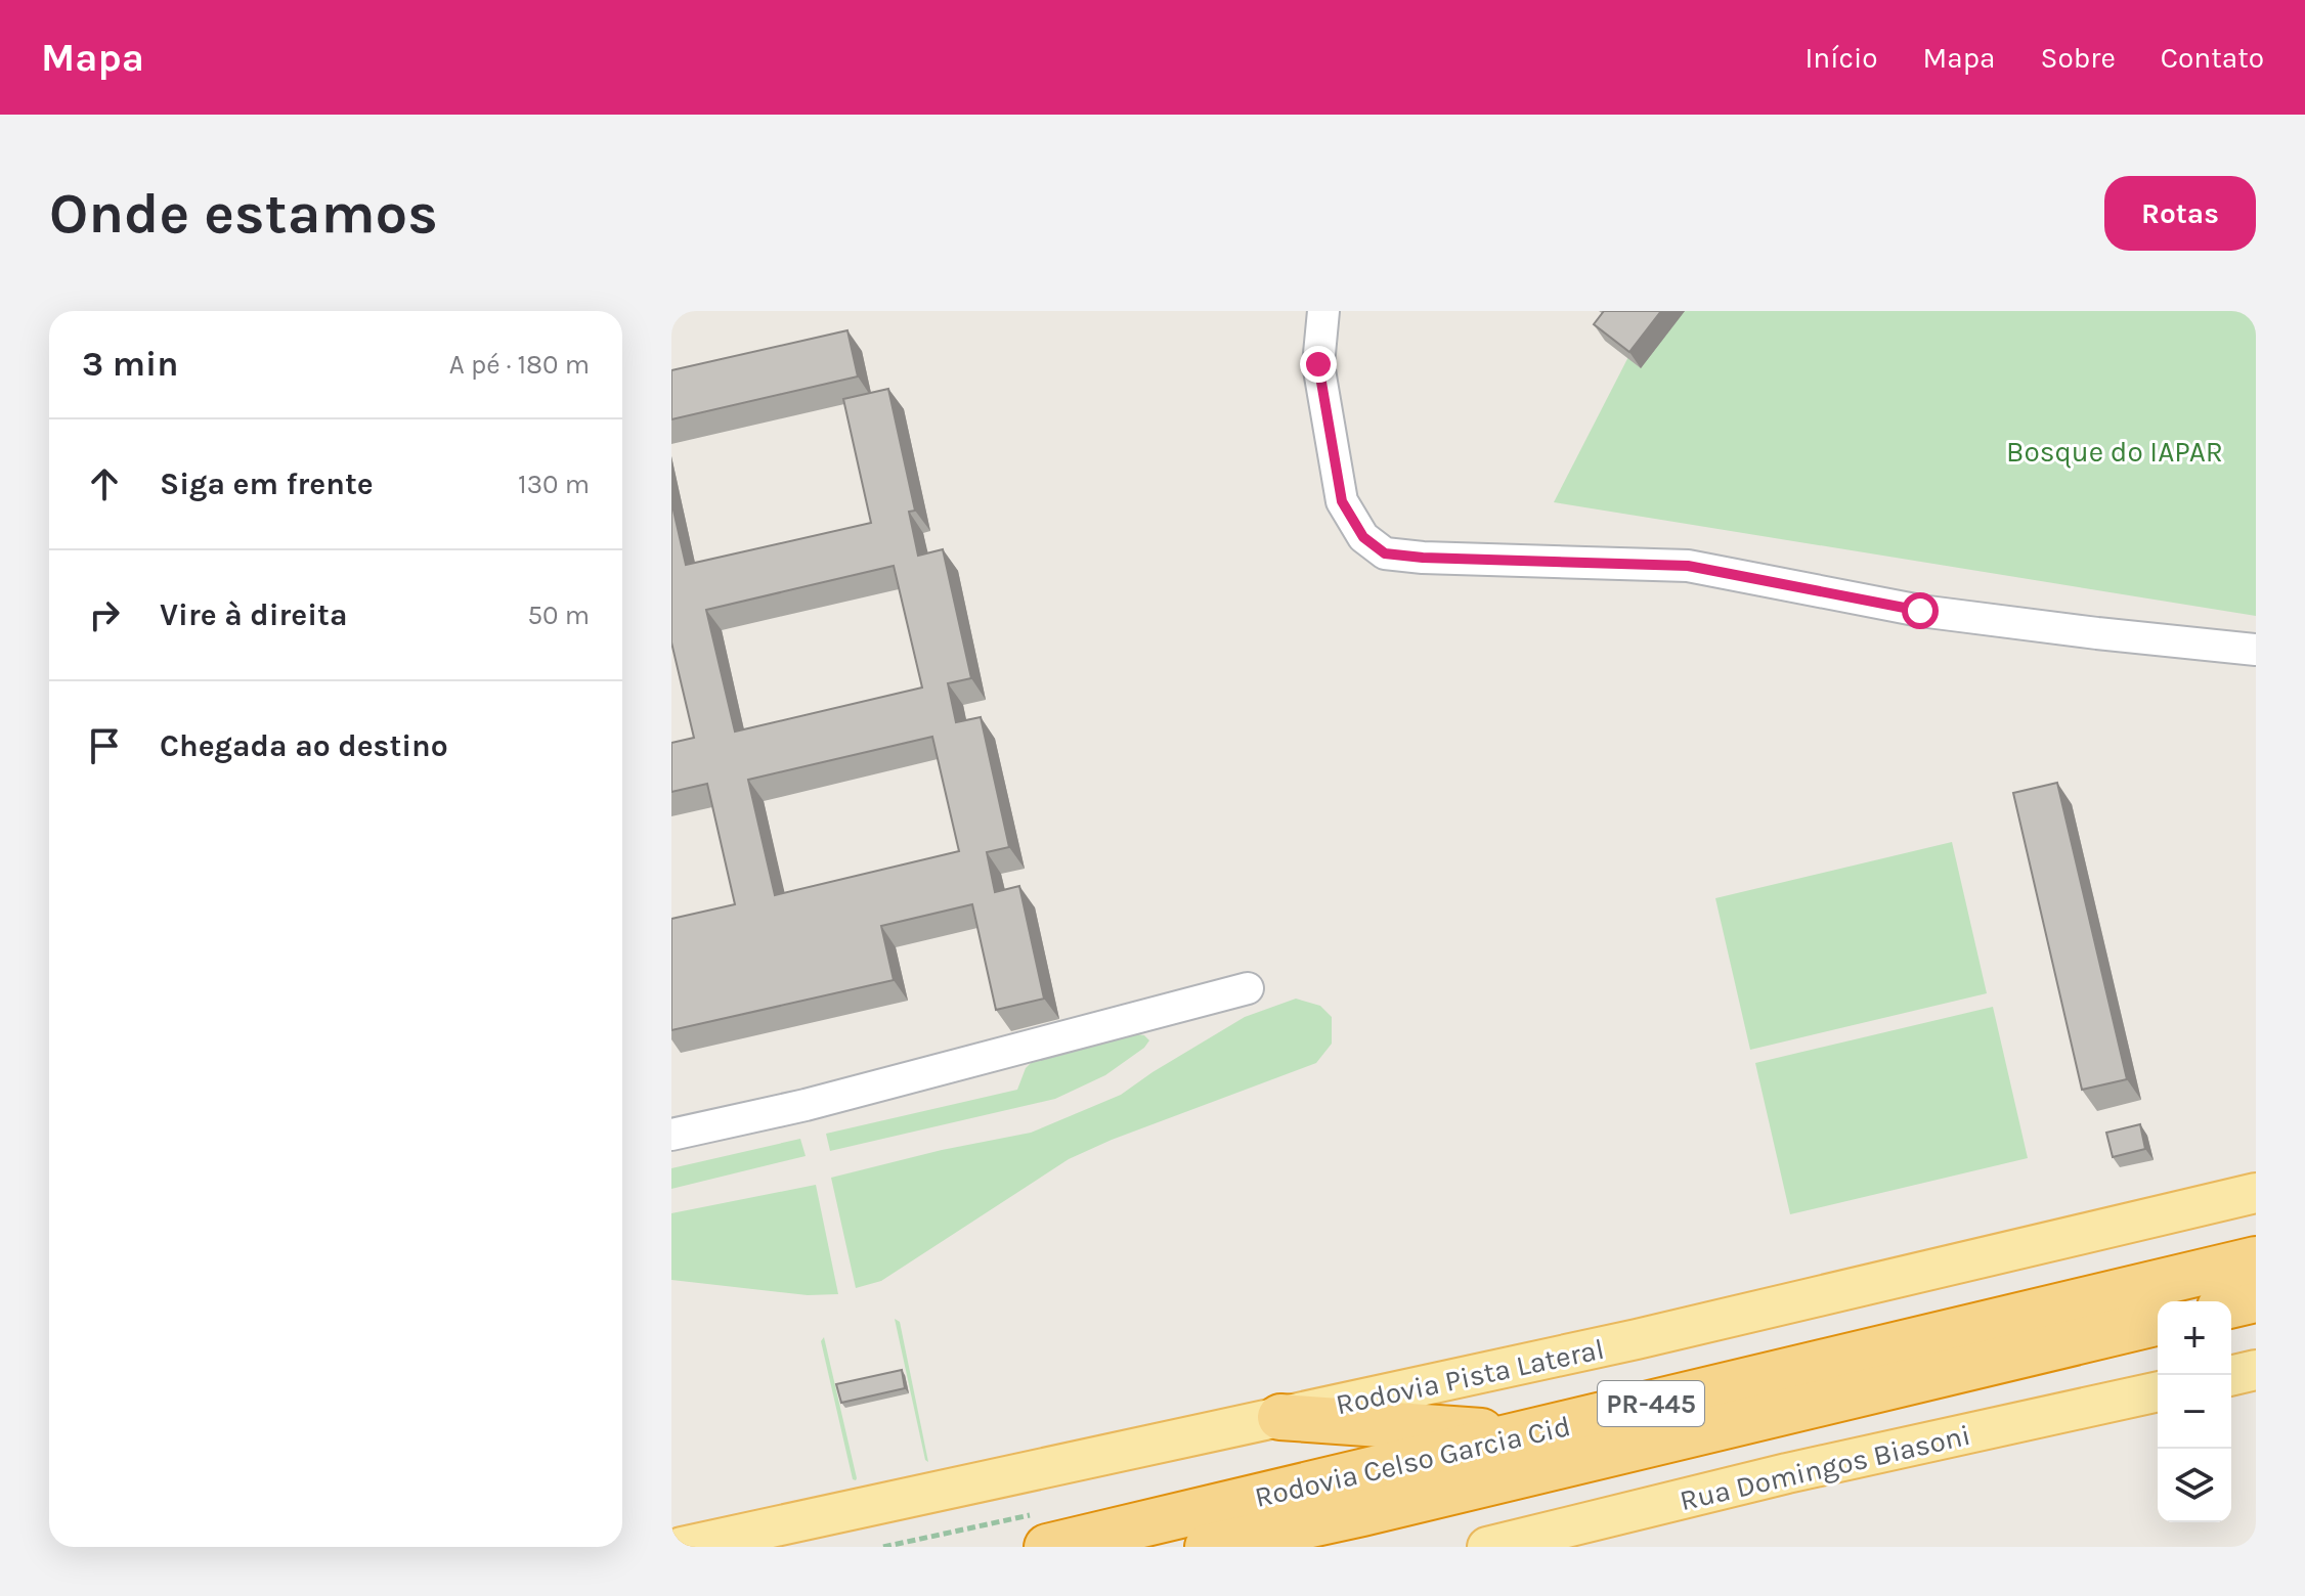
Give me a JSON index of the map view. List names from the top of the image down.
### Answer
{
  "streets": {
    "highway": ["PR-445", "Rodovia Celso Garcia Cid"],
    "main road": ["Rodovia Pista Lateral", "Rua Domingos Biasoni"]
  },
  "parks": ["Bosque do IAPAR"],
  "page": {
    "header": "Mapa",
    "nav": [
      "Início",
      "Mapa",
      "Sobre",
      "Contato"
    ],
    "buttons": "Rotas",
    "title": "Onde estamos",
    "heading": ["3 min", "A pé · 180 m"],
    "list": [
      ["Siga em frente", "130 m"],
      ["Vire à direita", "50 m"],
      "Chegada ao destino"
    ],
    "map_buttons": ["+", "−"]
  }
}
